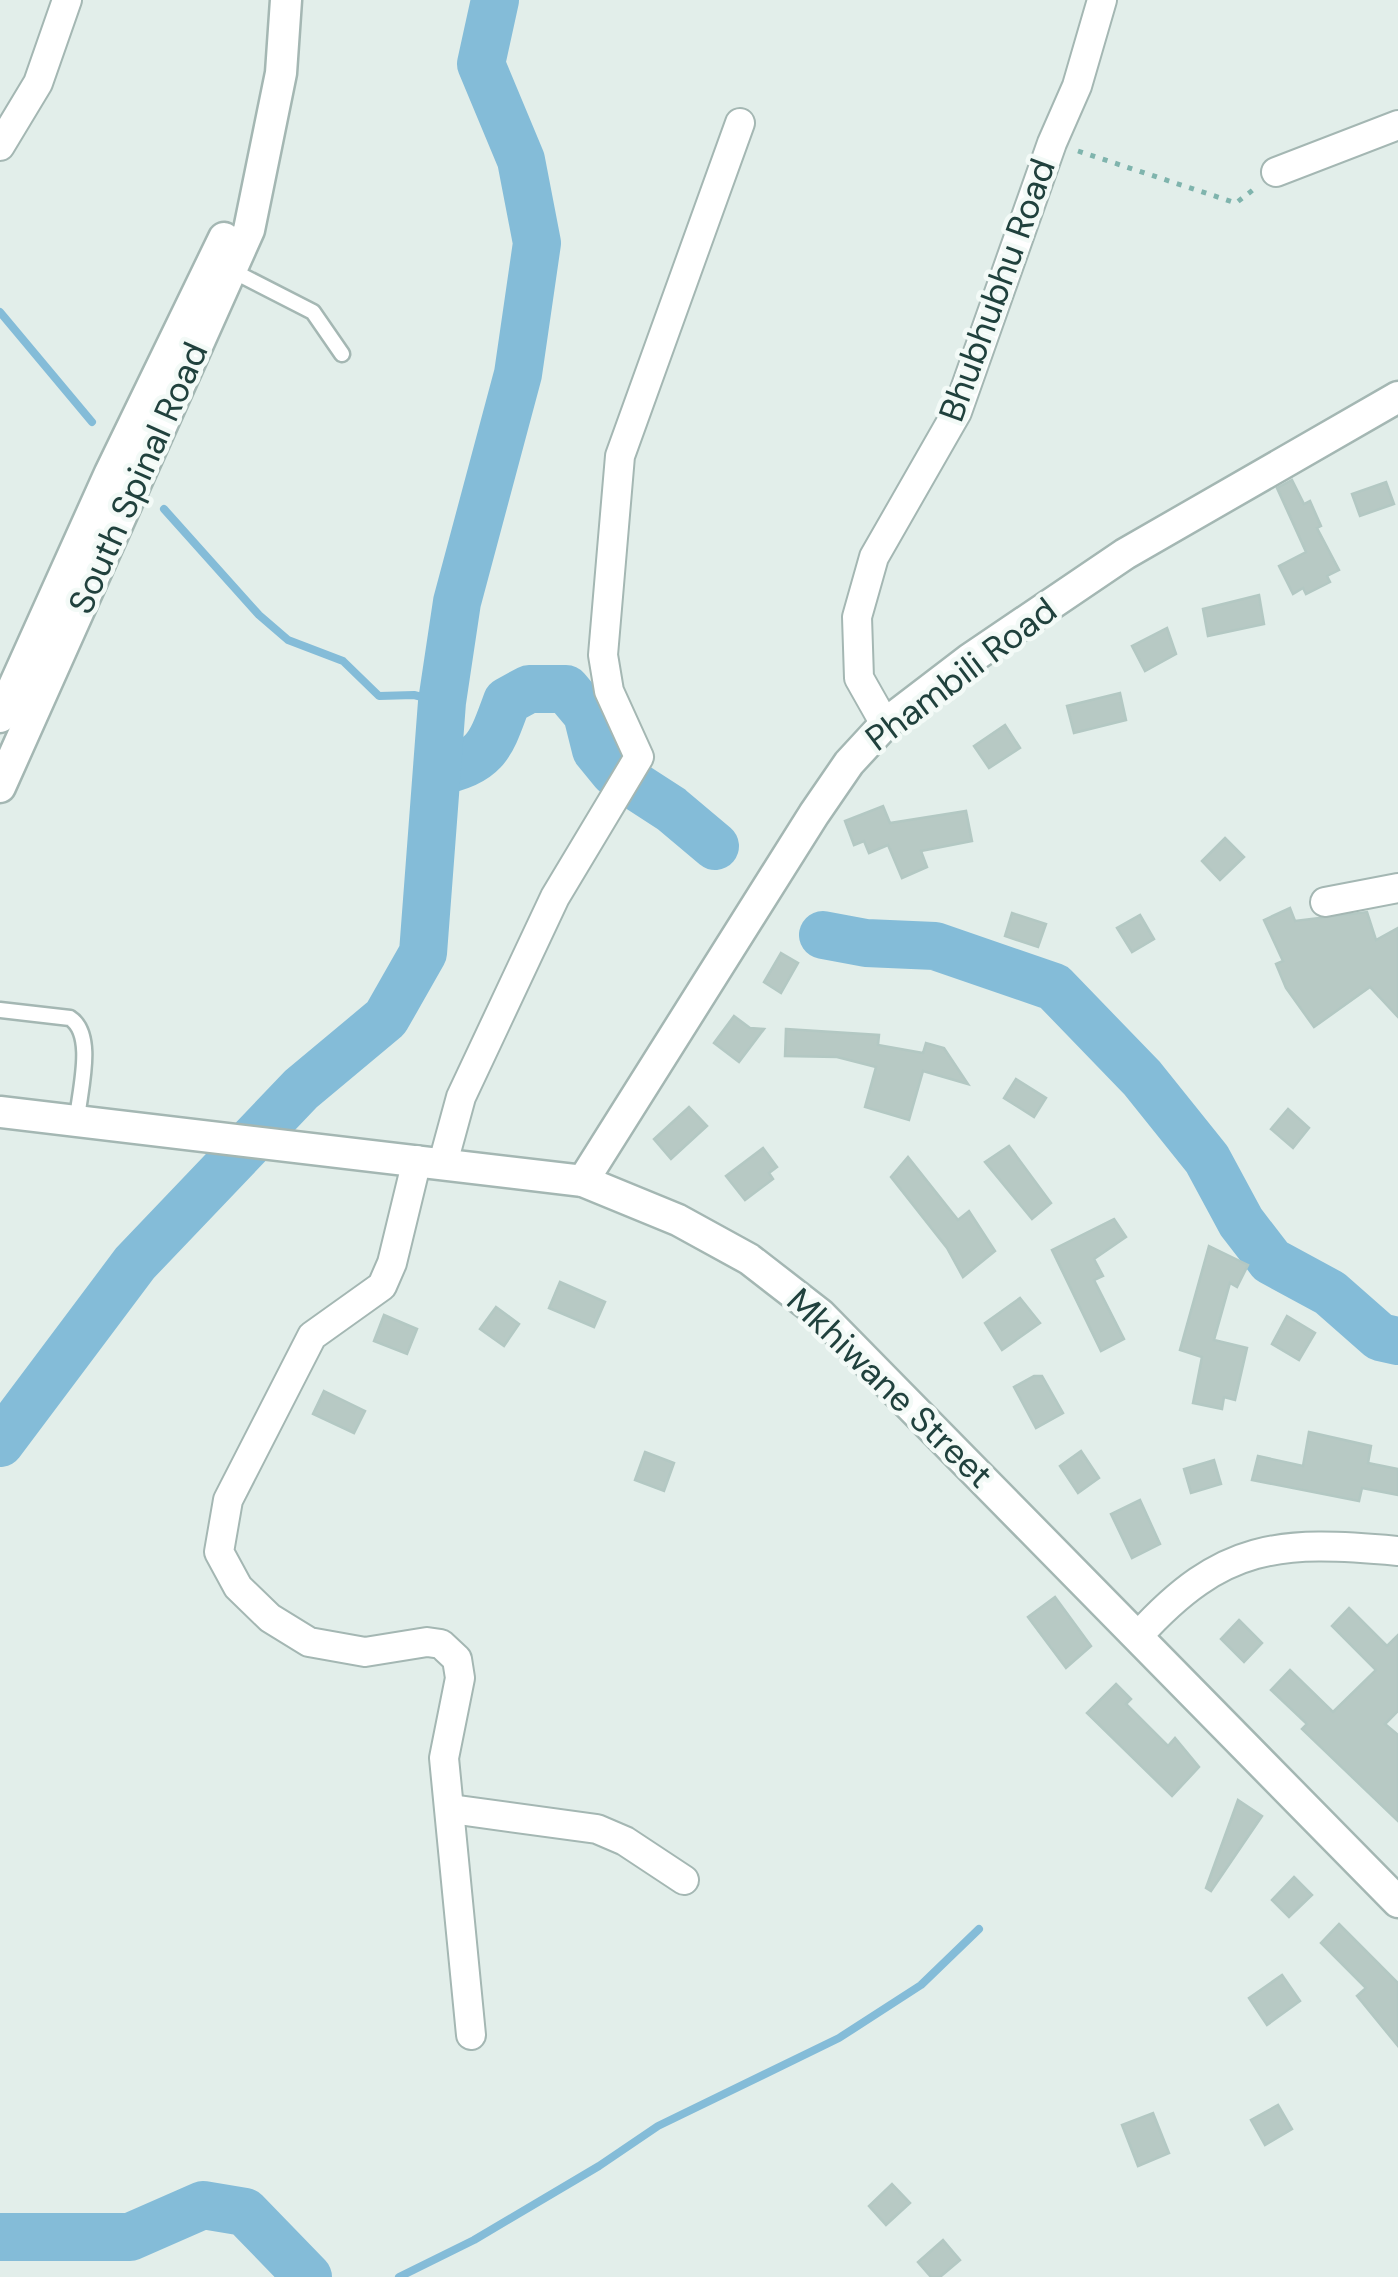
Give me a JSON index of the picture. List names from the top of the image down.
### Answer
{
  "streets": {
    "street": [
      "Bhubhubhu Road",
      "South Spinal Road",
      "Phambili Road",
      "Mkhiwane Street"
    ]
  },
  "crossings": [
    ["Bhubhubhu Road", "Phambili Road"],
    ["Phambili Road", "Mkhiwane Street"]
  ]
}
